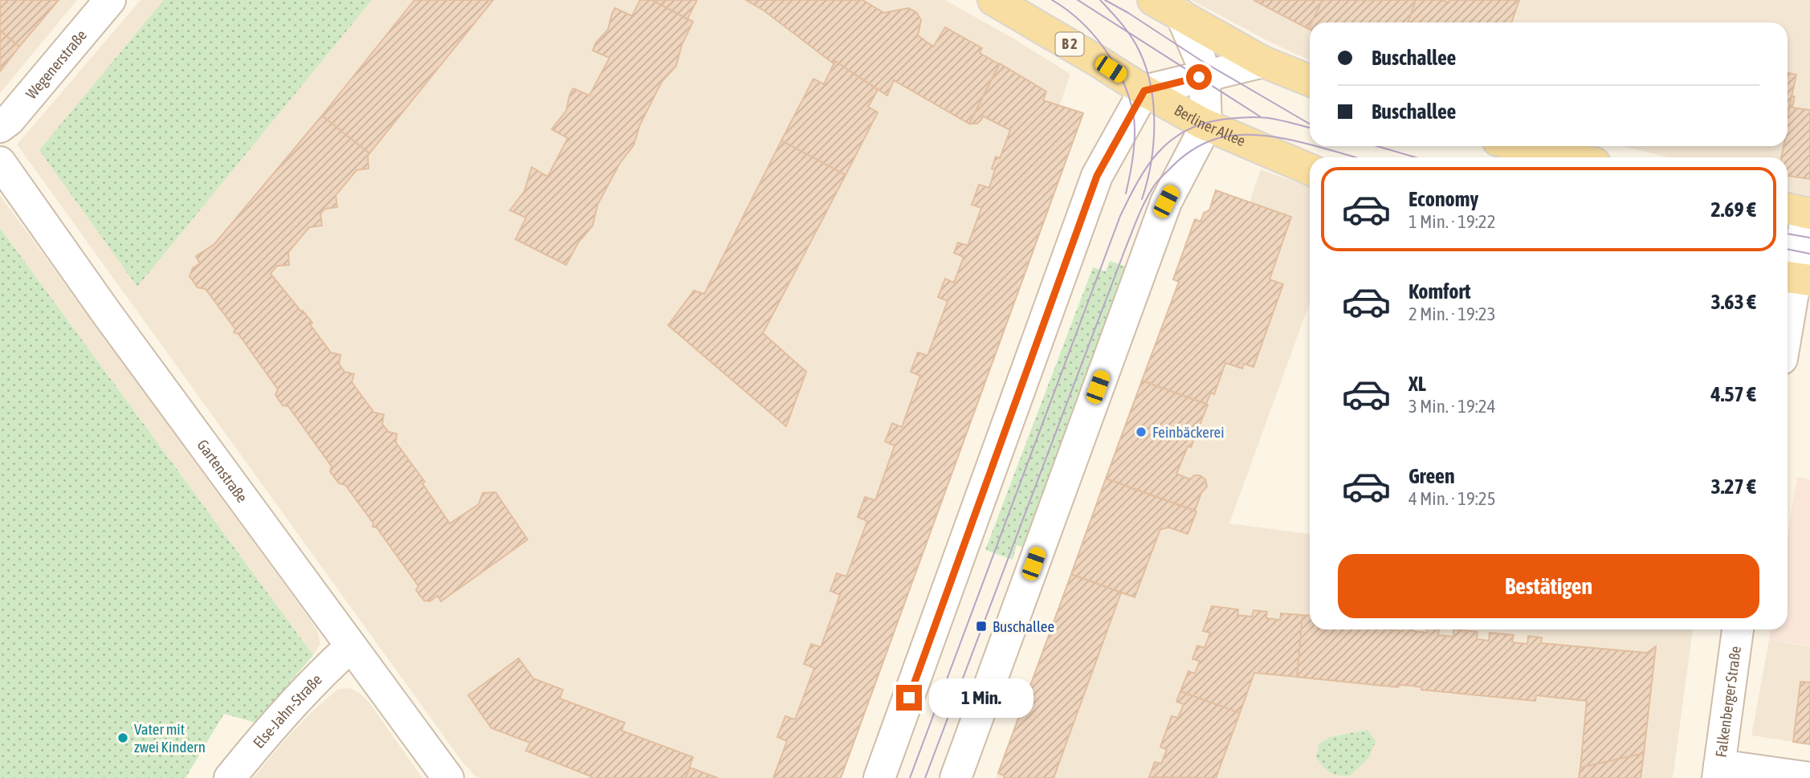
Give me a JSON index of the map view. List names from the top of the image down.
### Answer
{
  "streets": {
    "main road": [
      "B 2",
      "Wegenerstraße",
      "Berliner Allee",
      "Gartenstraße",
      "Falkenberger Straße",
      "Else-Jahn-Straße"
    ]
  },
  "crossings": [
    ["Gartenstraße", "Else-Jahn-Straße"]
  ],
  "places": {
    "other": ["Feinbäckerei", "Vater mit zwei Kindern"],
    "transit": ["Buschallee"]
  },
  "page": {
    "banner": ["Buschallee", "Buschallee"],
    "list": [
      {
        "name": "Economy",
        "note": "1 Min. · 19:22",
        "value": "2.69 €"
      },
      {
        "name": "Komfort",
        "note": "2 Min. · 19:23",
        "value": "3.63 €"
      },
      {
        "name": "XL",
        "note": "3 Min. · 19:24",
        "value": "4.57 €"
      },
      {
        "name": "Green",
        "note": "4 Min. · 19:25",
        "value": "3.27 €"
      }
    ],
    "buttons": "Bestätigen",
    "bubble": "1 Min."
  }
}
